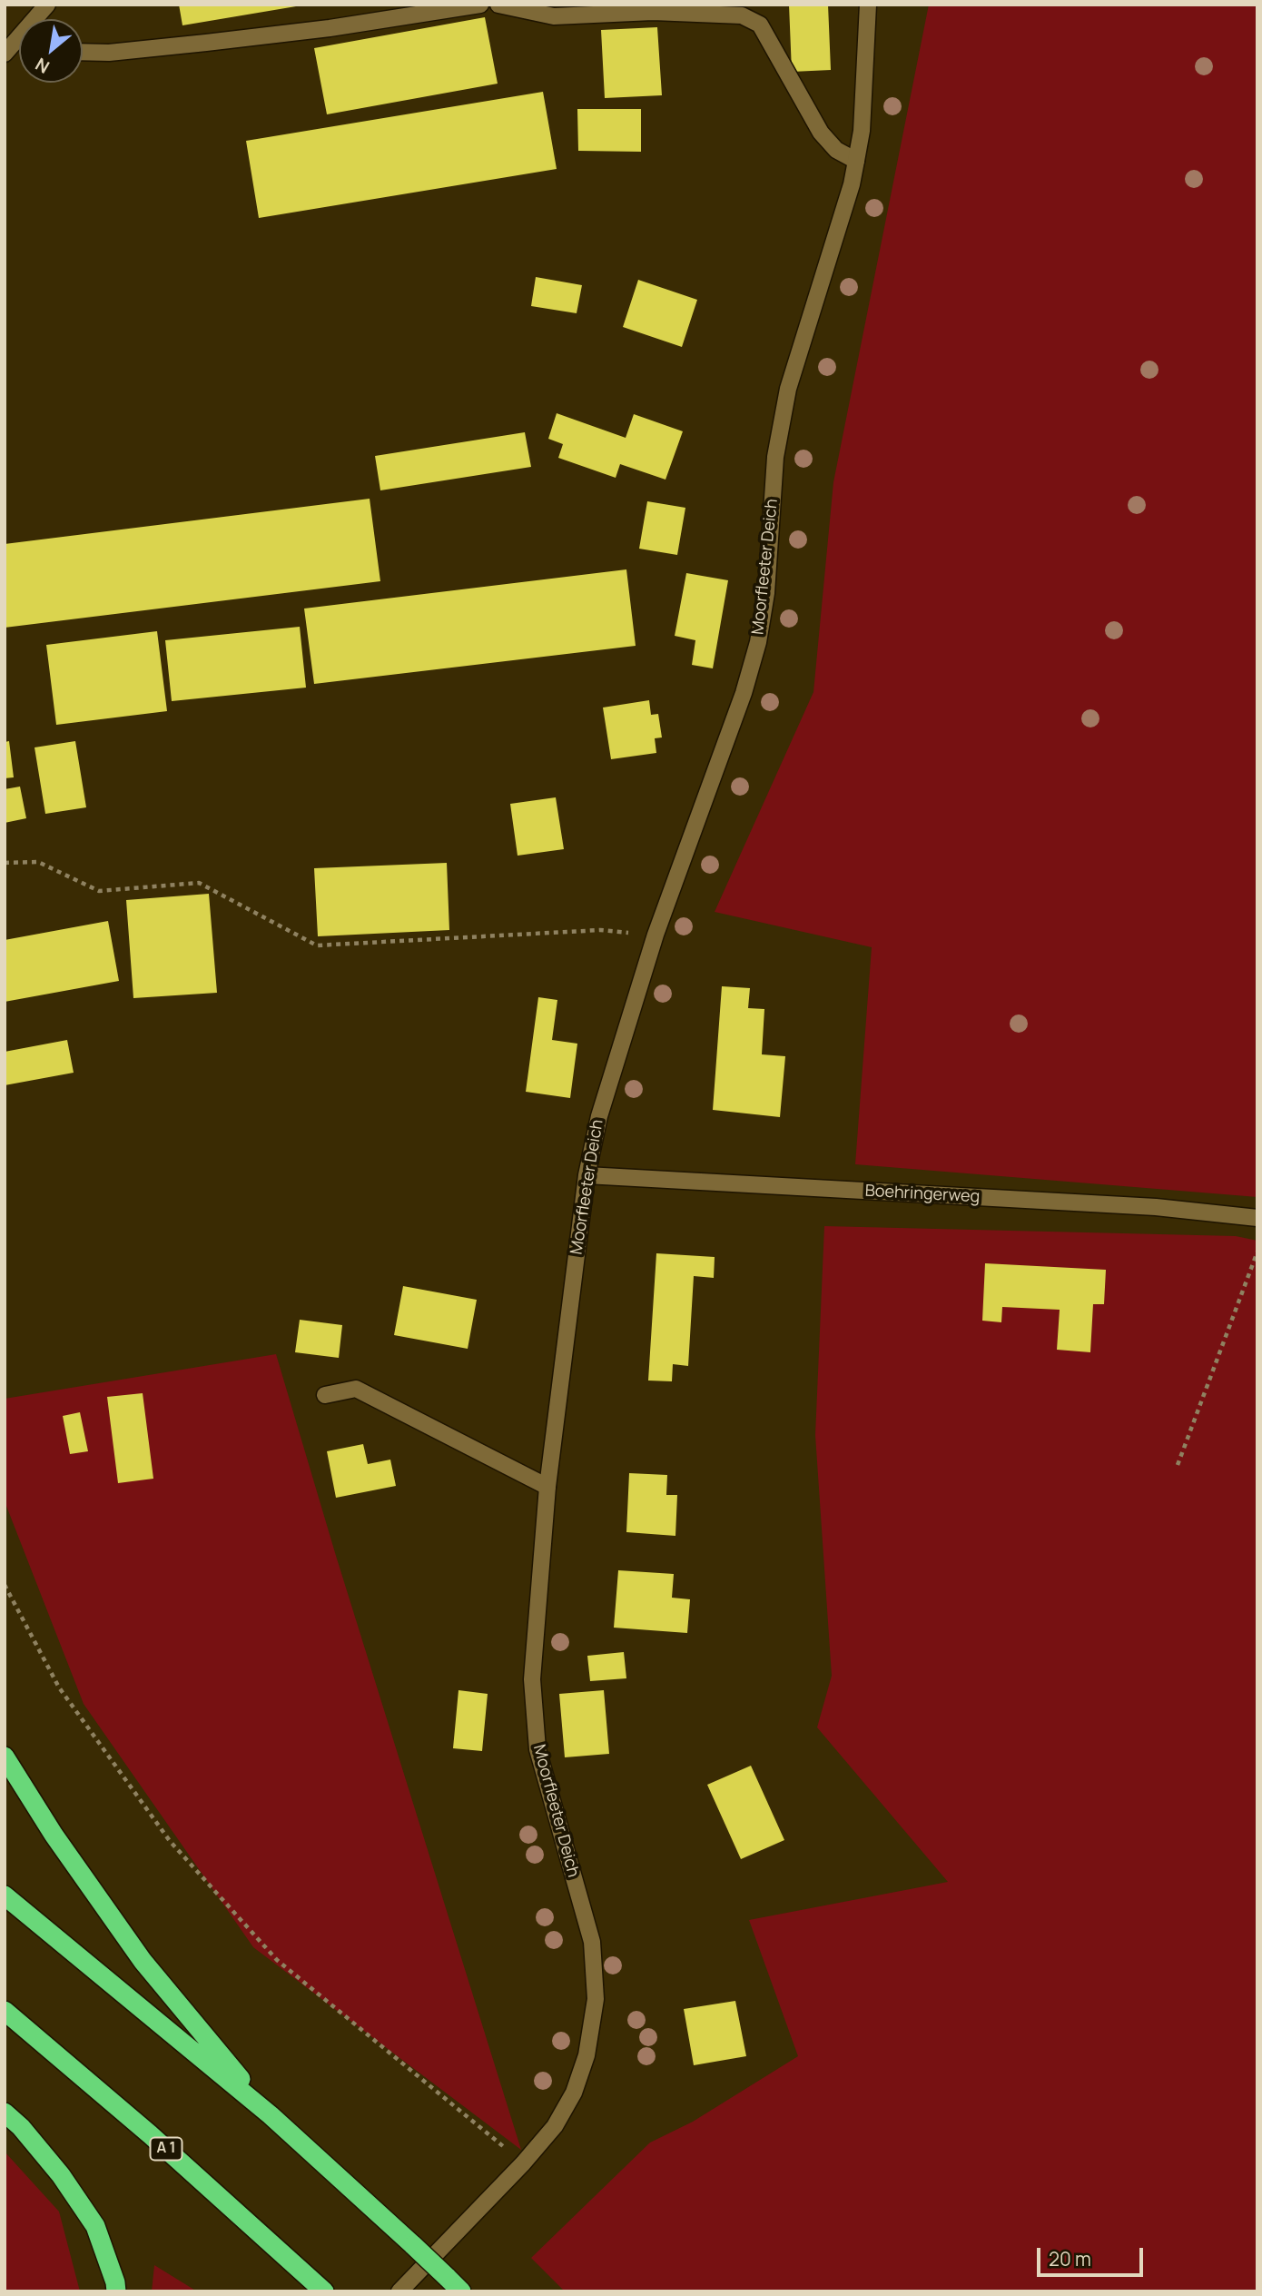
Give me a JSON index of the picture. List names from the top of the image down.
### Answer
{
  "streets": {
    "highway": ["A 1"],
    "street": ["Moorfleeter Deich", "Boehringerweg"]
  },
  "crossings": [
    ["Moorfleeter Deich", "Boehringerweg"]
  ],
  "scale_bar": "20 m",
  "north": "bottom left"
}
